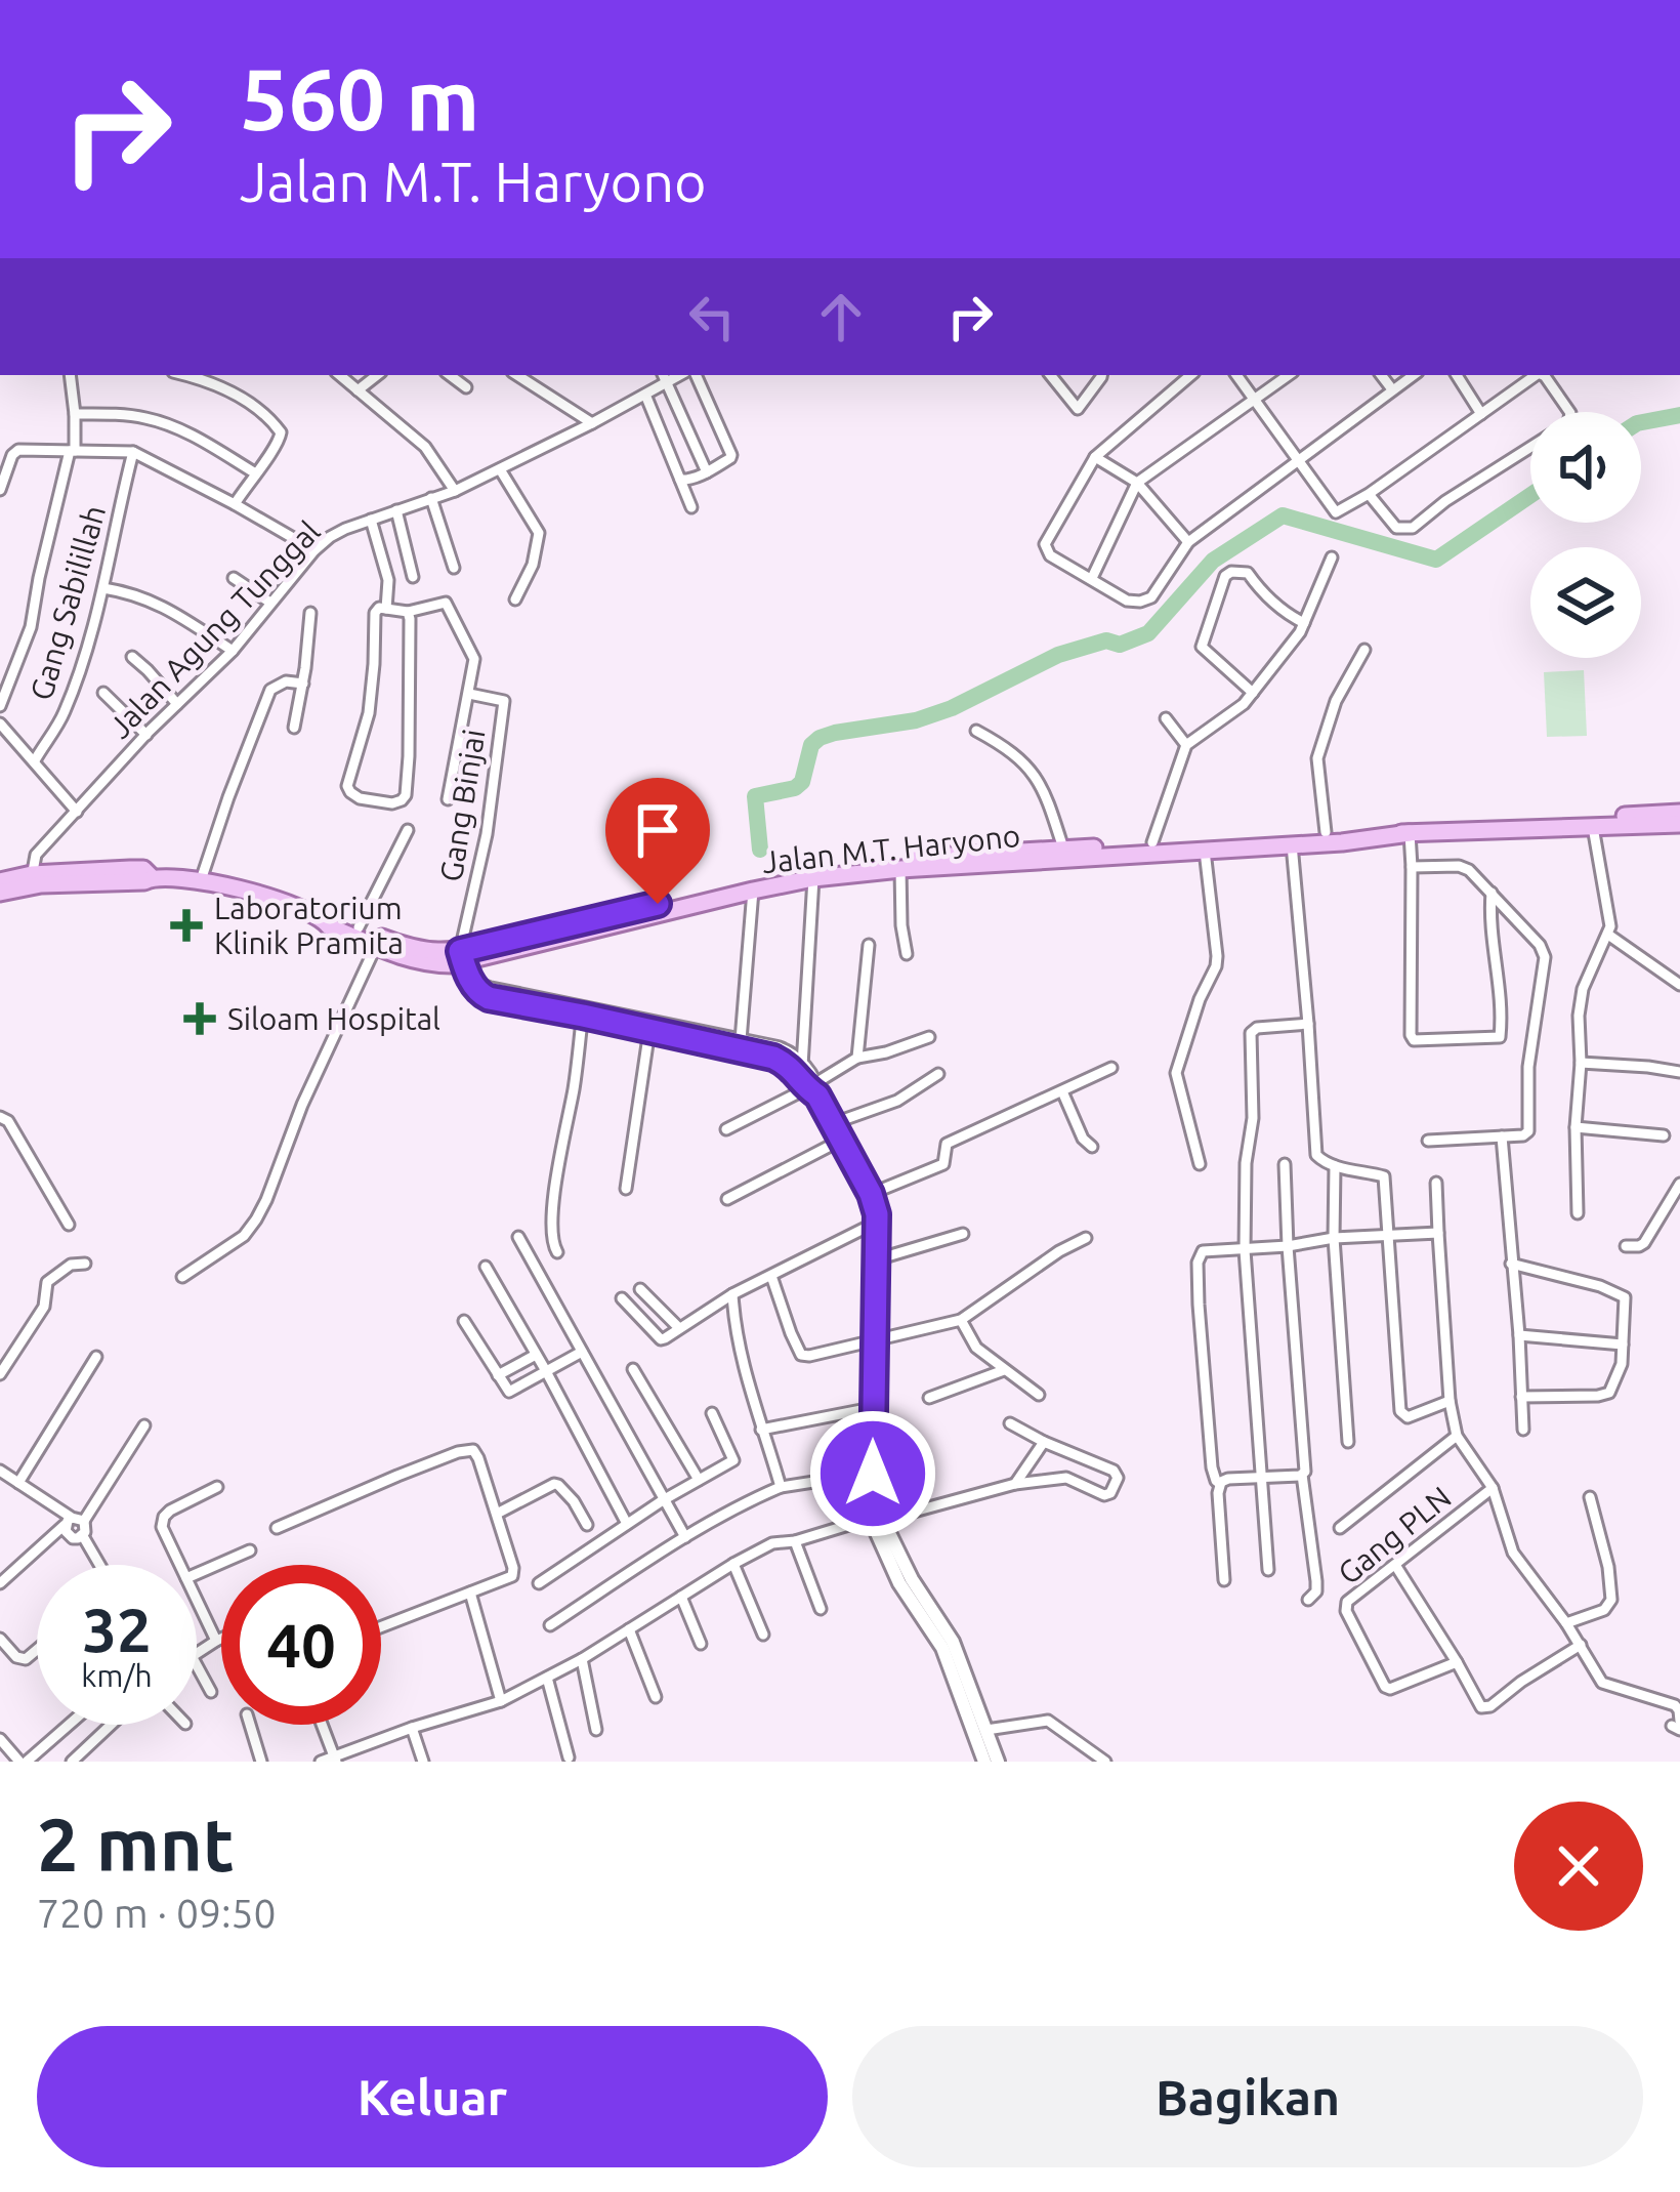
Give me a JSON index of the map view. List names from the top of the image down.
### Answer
{
  "streets": {
    "main road": ["Jalan M.T. Haryono"],
    "street": [
      "Gang Sabilillah",
      "Jalan Agung Tunggal",
      "Gang Binjai",
      "Gang PLN"
    ]
  },
  "crossings": [
    ["Jalan Agung Tunggal", "Jalan M.T. Haryono"],
    ["Gang Binjai", "Jalan M.T. Haryono"]
  ],
  "places": {
    "health": ["Laboratorium Klinik Pramita", "Siloam Hospital"]
  },
  "page": {
    "turn": ["560 m", "Jalan M.T. Haryono"],
    "speed": "32 km/h",
    "limit": "40",
    "heading": ["2 mnt", "720 m · 09:50"],
    "buttons": ["Keluar", "Bagikan"]
  }
}
